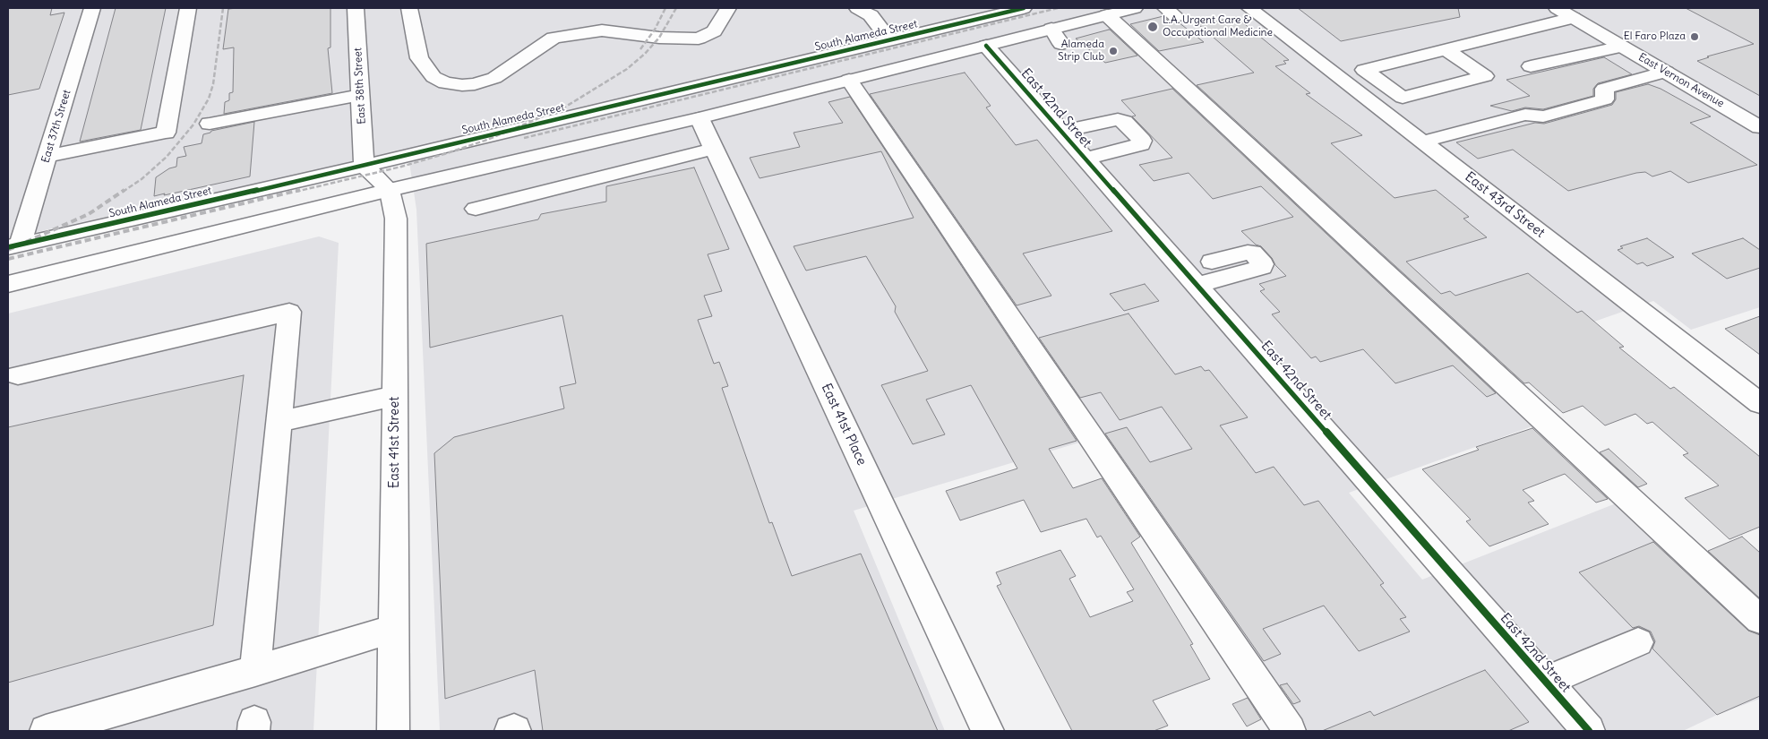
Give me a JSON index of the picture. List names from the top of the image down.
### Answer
{
  "streets": {
    "street": [
      "South Alameda Street",
      "East Vernon Avenue",
      "East 38th Street",
      "East 42nd Street",
      "East 37th Street",
      "East 43rd Street",
      "East 41st Place",
      "East 41st Street"
    ]
  },
  "crossings": [
    ["South Alameda Street", "East 38th Street"],
    ["South Alameda Street", "East 37th Street"]
  ],
  "places": ["L.A. Urgent Care & Occupational Medicine", "El Faro Plaza", "Alameda Strip Club"]
}
